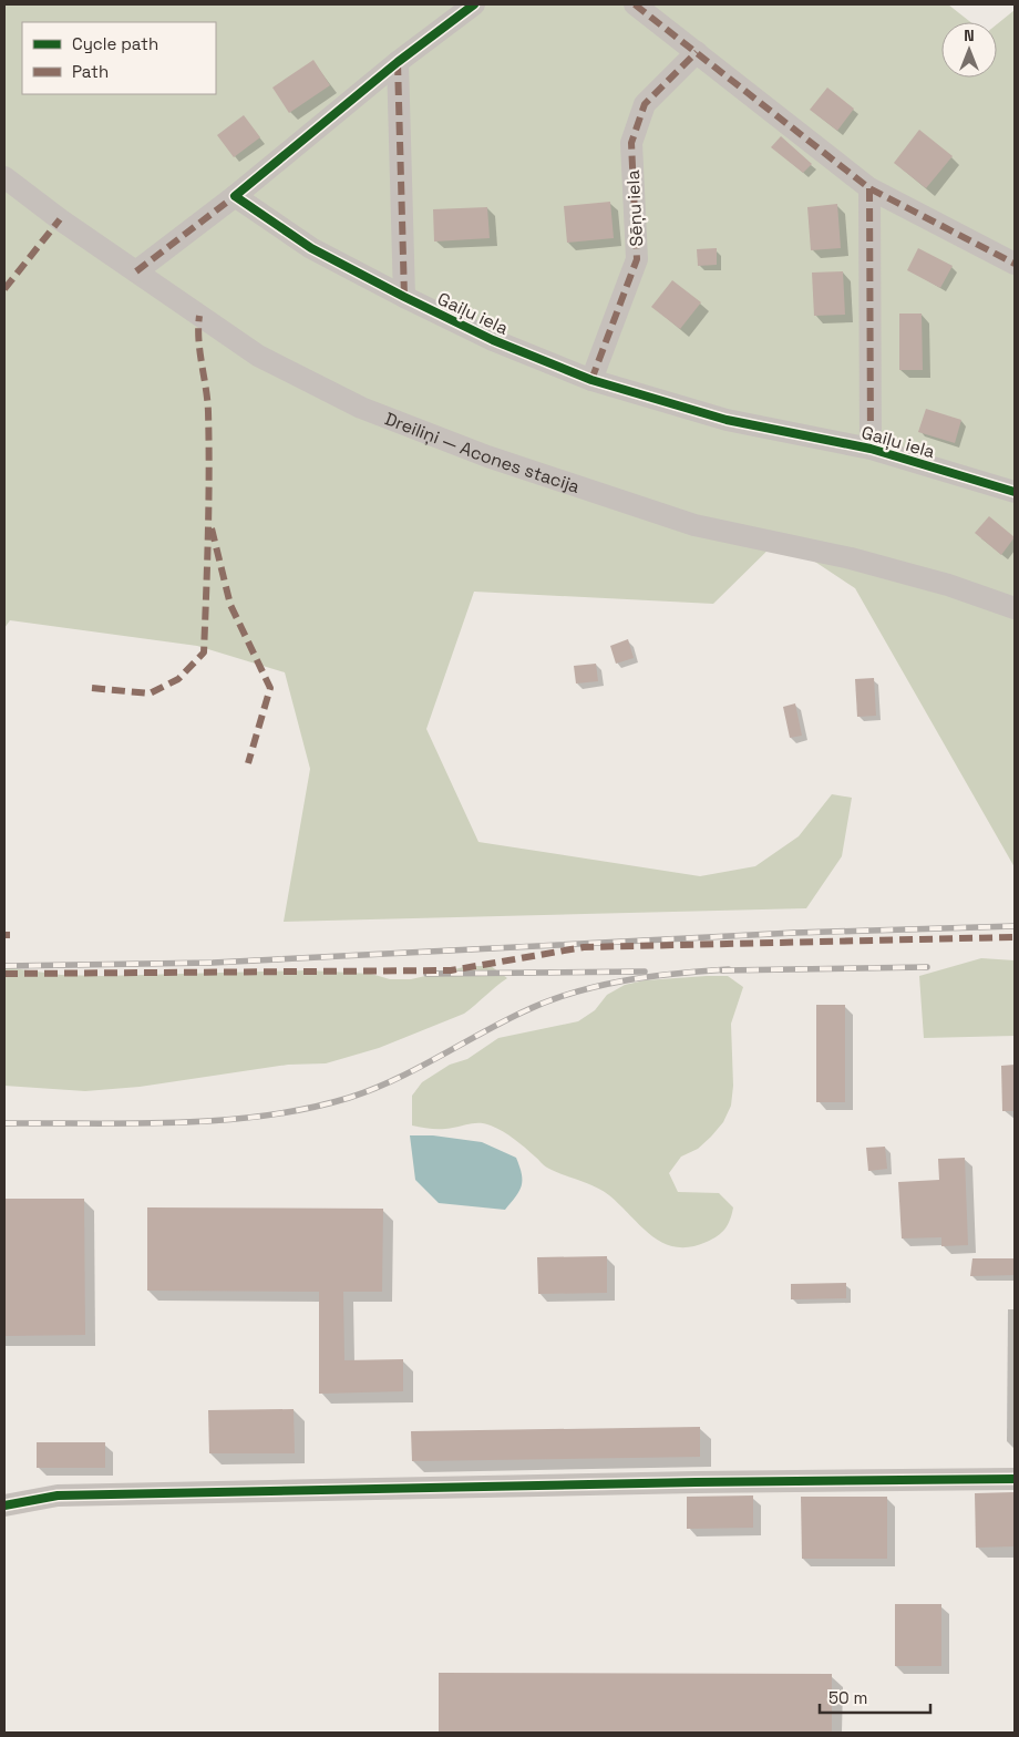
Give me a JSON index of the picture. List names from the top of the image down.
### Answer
{
  "streets": {
    "street": ["Sēņu iela", "Gaiļu iela", "Dreiliņi — Acones stacija"]
  },
  "crossings": [
    ["Sēņu iela", "Gaiļu iela"]
  ],
  "legend": ["Cycle path", "Path"],
  "scale_bar": "50 m",
  "north": "top"
}
